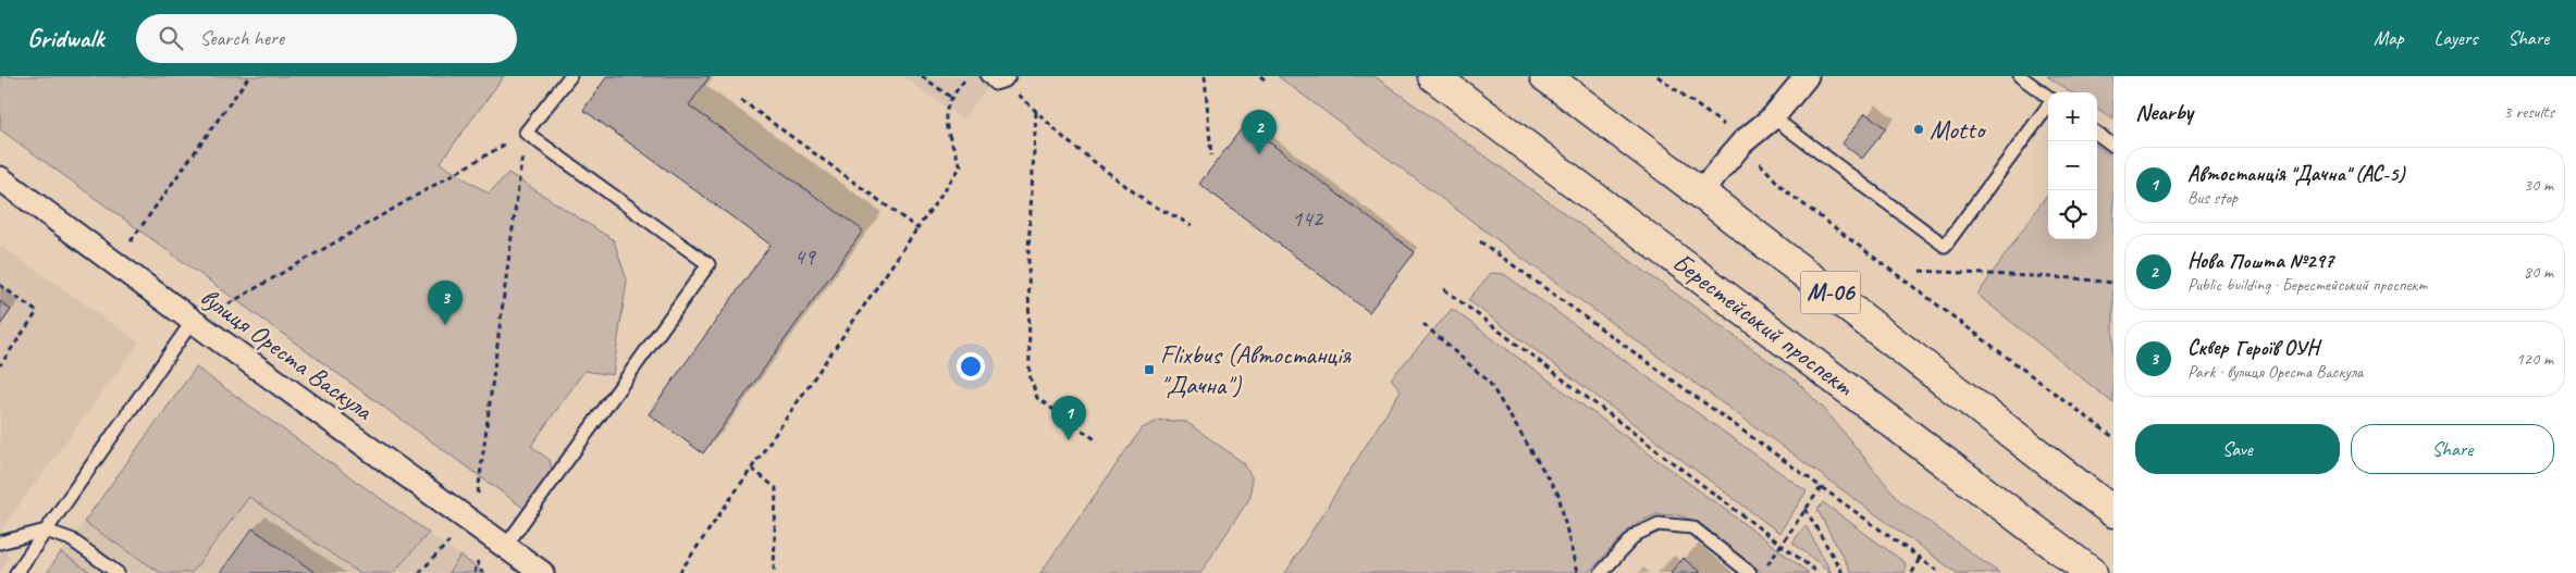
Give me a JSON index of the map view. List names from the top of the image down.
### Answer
{
  "streets": {
    "highway": ["М-06", "Берестейський проспект"],
    "street": ["вулиця Ореста Васкула"]
  },
  "places": {
    "other": ["Motto"],
    "transit": ["Flixbus (Автостанція \"Дачна\")"]
  },
  "house_numbers": ["142", "49"],
  "page": {
    "header": "Gridwalk",
    "search": "Search here",
    "nav": ["Map", "Layers", "Share"],
    "heading": ["Nearby", "3 results"],
    "map_buttons": ["+", "−"],
    "pins": ["2", "3", "1"],
    "list": [
      {
        "mark": "1",
        "name": "Автостанція \"Дачна\" (АС-5)",
        "note": "Bus stop",
        "value": "30 m"
      },
      {
        "mark": "2",
        "name": "Нова Пошта №297",
        "note": "Public building · Берестейський проспект",
        "value": "80 m"
      },
      {
        "mark": "3",
        "name": "Сквер Героїв ОУН",
        "note": "Park · вулиця Ореста Васкула",
        "value": "120 m"
      }
    ],
    "buttons": ["Save", "Share"]
  }
}
